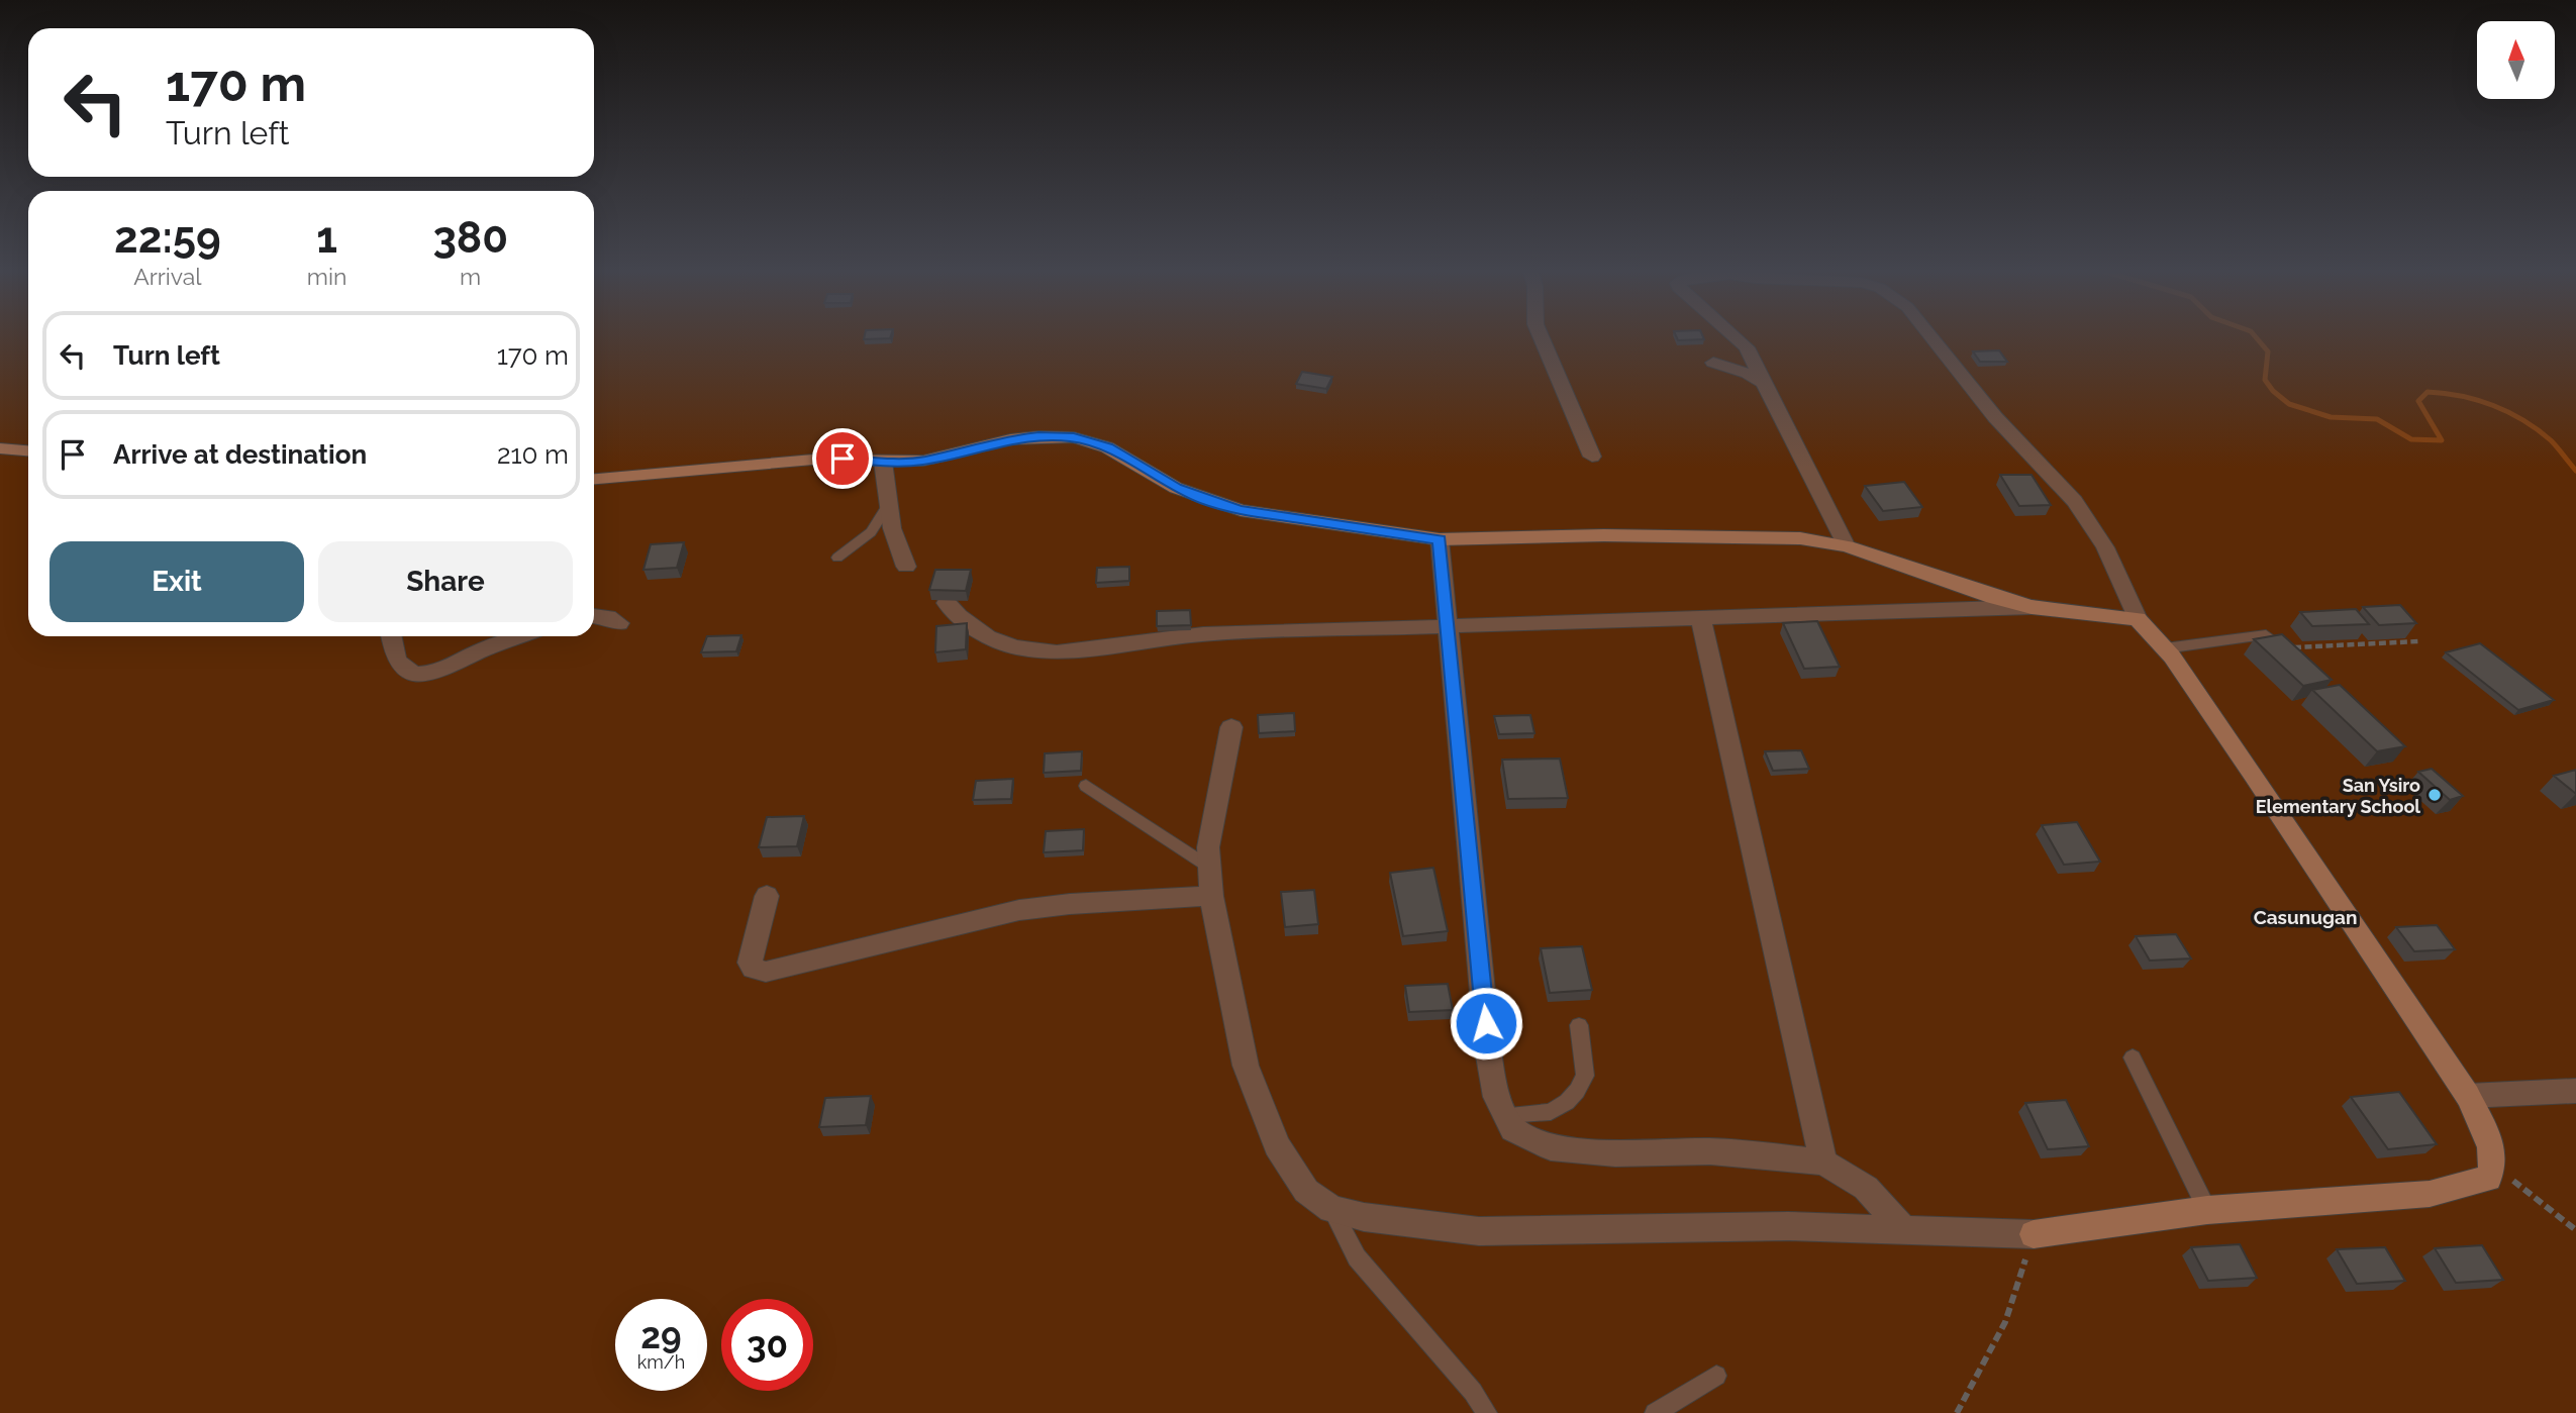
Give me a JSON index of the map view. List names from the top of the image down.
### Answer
{
  "districts": ["Casunugan"],
  "places": ["San Ysiro Elementary School"],
  "north": "top",
  "page": {
    "turn": ["170 m", "Turn left"],
    "eta": [
      "22:59",
      "Arrival",
      "1",
      "min",
      "380",
      "m"
    ],
    "list": [
      {
        "name": "Turn left",
        "value": "170 m"
      },
      {
        "name": "Arrive at destination",
        "value": "210 m"
      }
    ],
    "buttons": ["Exit", "Share"],
    "speed": "29 km/h",
    "limit": "30"
  }
}
